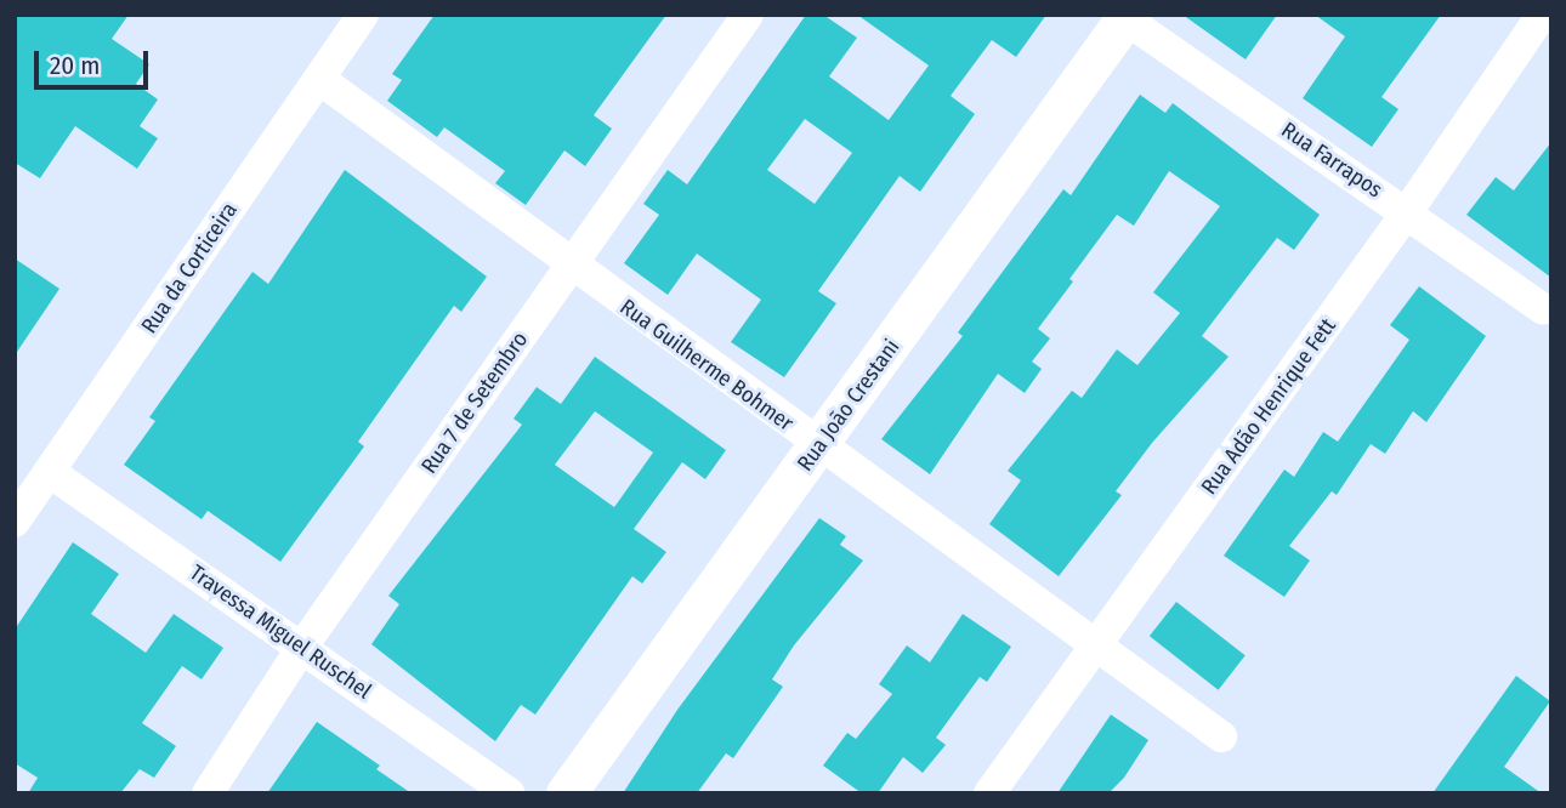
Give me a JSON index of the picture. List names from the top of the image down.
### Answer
{
  "streets": {
    "street": [
      "Rua Farrapos",
      "Rua da Corticeira",
      "Rua Guilherme Bohmer",
      "Rua 7 de Setembro",
      "Rua João Crestani",
      "Rua Adão Henrique Fett",
      "Travessa Miguel Ruschel"
    ]
  },
  "crossings": [
    ["Rua Farrapos", "Rua João Crestani"],
    ["Rua Farrapos", "Rua Adão Henrique Fett"],
    ["Rua da Corticeira", "Rua Guilherme Bohmer"],
    ["Rua da Corticeira", "Travessa Miguel Ruschel"],
    ["Rua Guilherme Bohmer", "Rua 7 de Setembro"],
    ["Rua Guilherme Bohmer", "Rua João Crestani"],
    ["Rua Guilherme Bohmer", "Rua Adão Henrique Fett"],
    ["Rua 7 de Setembro", "Travessa Miguel Ruschel"]
  ],
  "scale_bar": "20 m"
}
